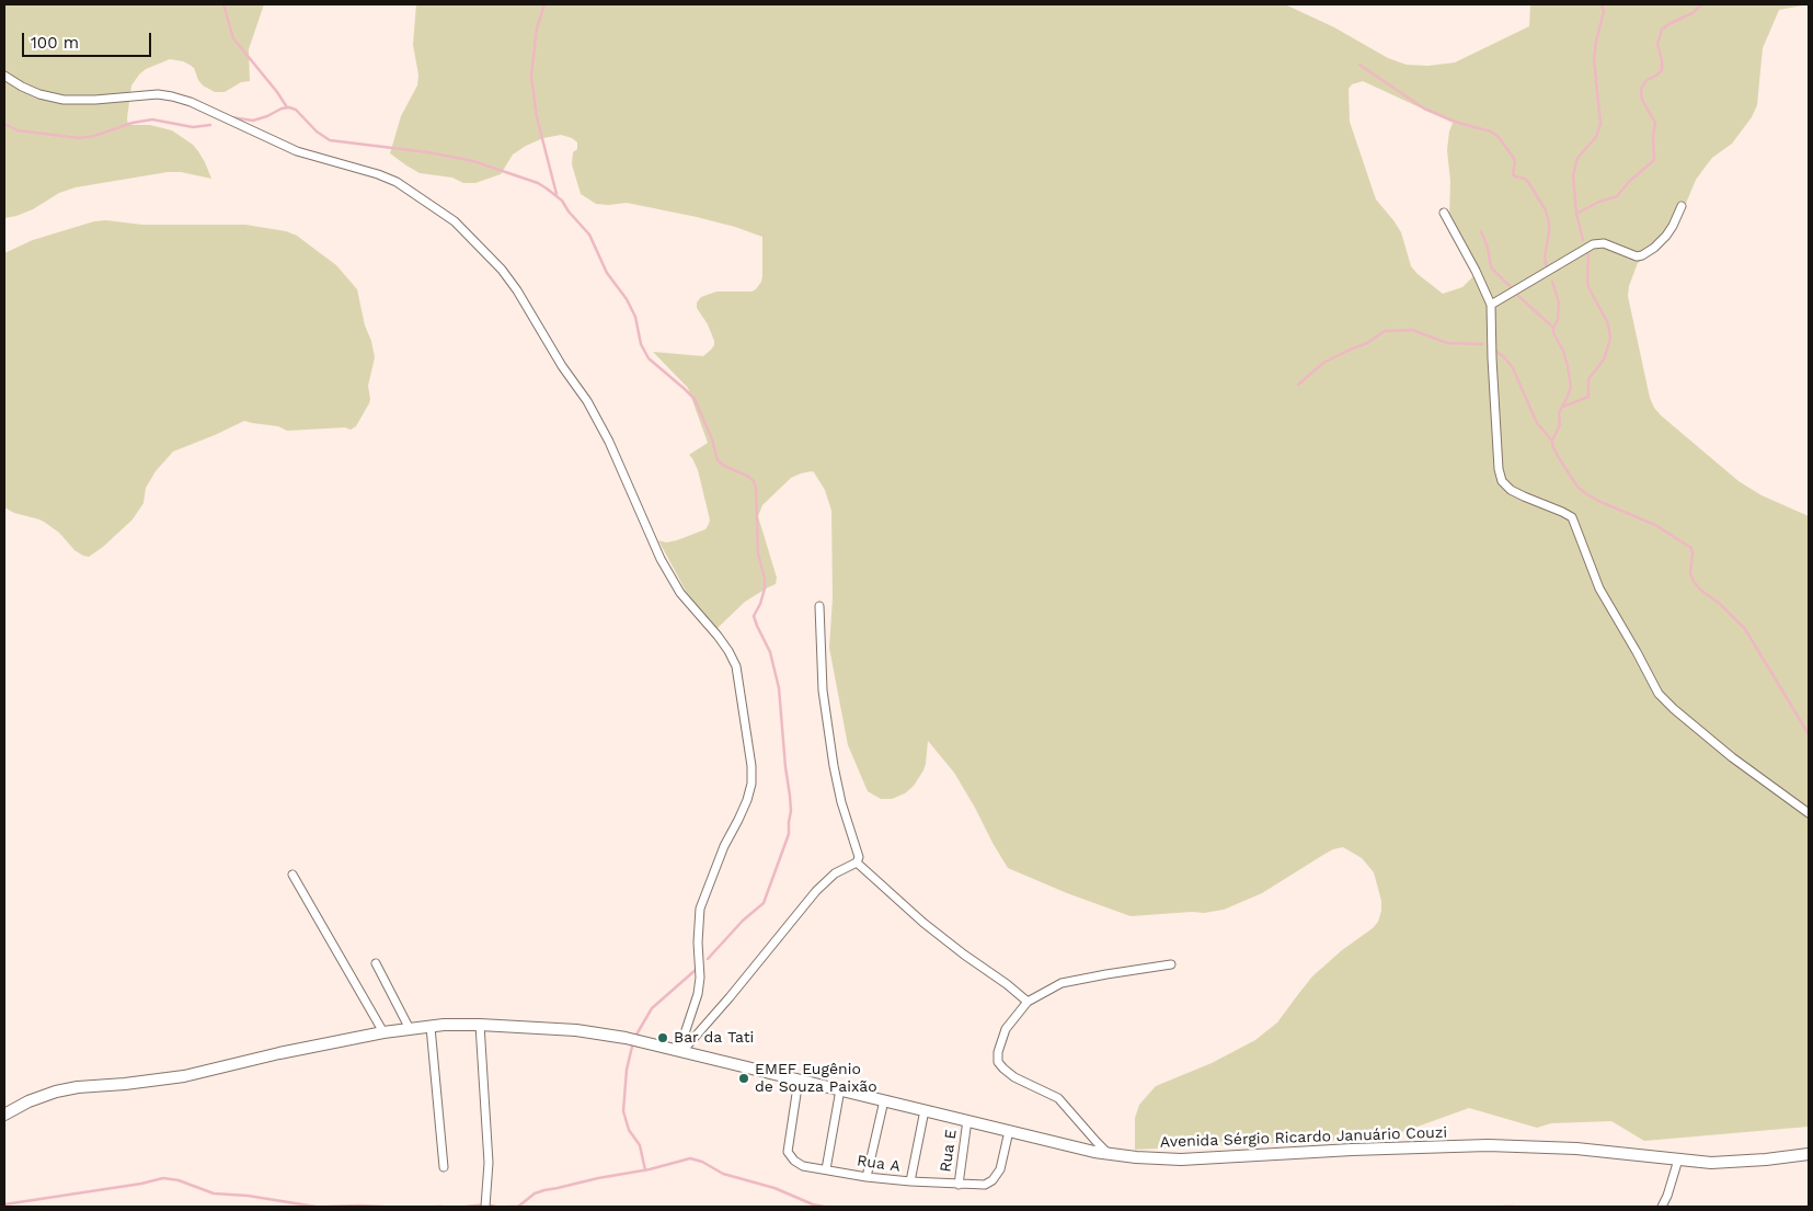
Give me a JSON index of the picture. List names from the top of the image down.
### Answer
{
  "streets": {
    "street": ["Avenida Sérgio Ricardo Januário Couzi", "Rua E", "Rua A"]
  },
  "crossings": [
    ["Avenida Sérgio Ricardo Januário Couzi", "Rua E"],
    ["Avenida Sérgio Ricardo Januário Couzi", "Rua A"],
    ["Rua E", "Rua A"]
  ],
  "places": ["Bar da Tati", "EMEF Eugênio de Souza Paixão"],
  "scale_bar": "100 m"
}
